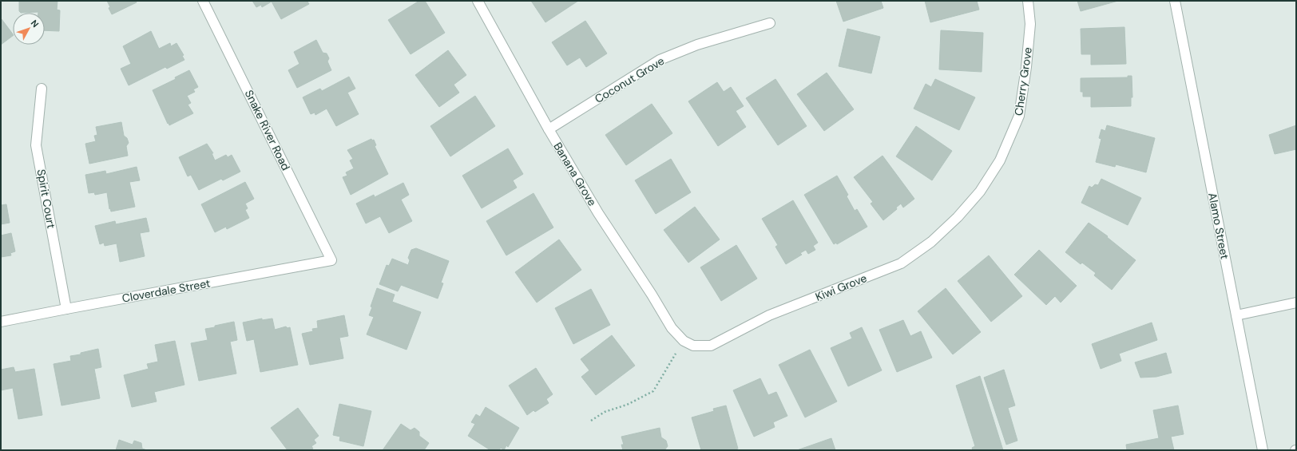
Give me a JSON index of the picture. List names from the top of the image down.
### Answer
{
  "streets": {
    "street": [
      "Coconut Grove",
      "Cherry Grove",
      "Snake River Road",
      "Banana Grove",
      "Spirit Court",
      "Alamo Street",
      "Kiwi Grove",
      "Cloverdale Street"
    ]
  },
  "crossings": [
    ["Coconut Grove", "Banana Grove"],
    ["Cherry Grove", "Kiwi Grove"],
    ["Snake River Road", "Cloverdale Street"],
    ["Banana Grove", "Kiwi Grove"],
    ["Spirit Court", "Cloverdale Street"]
  ],
  "north": "top right"
}
